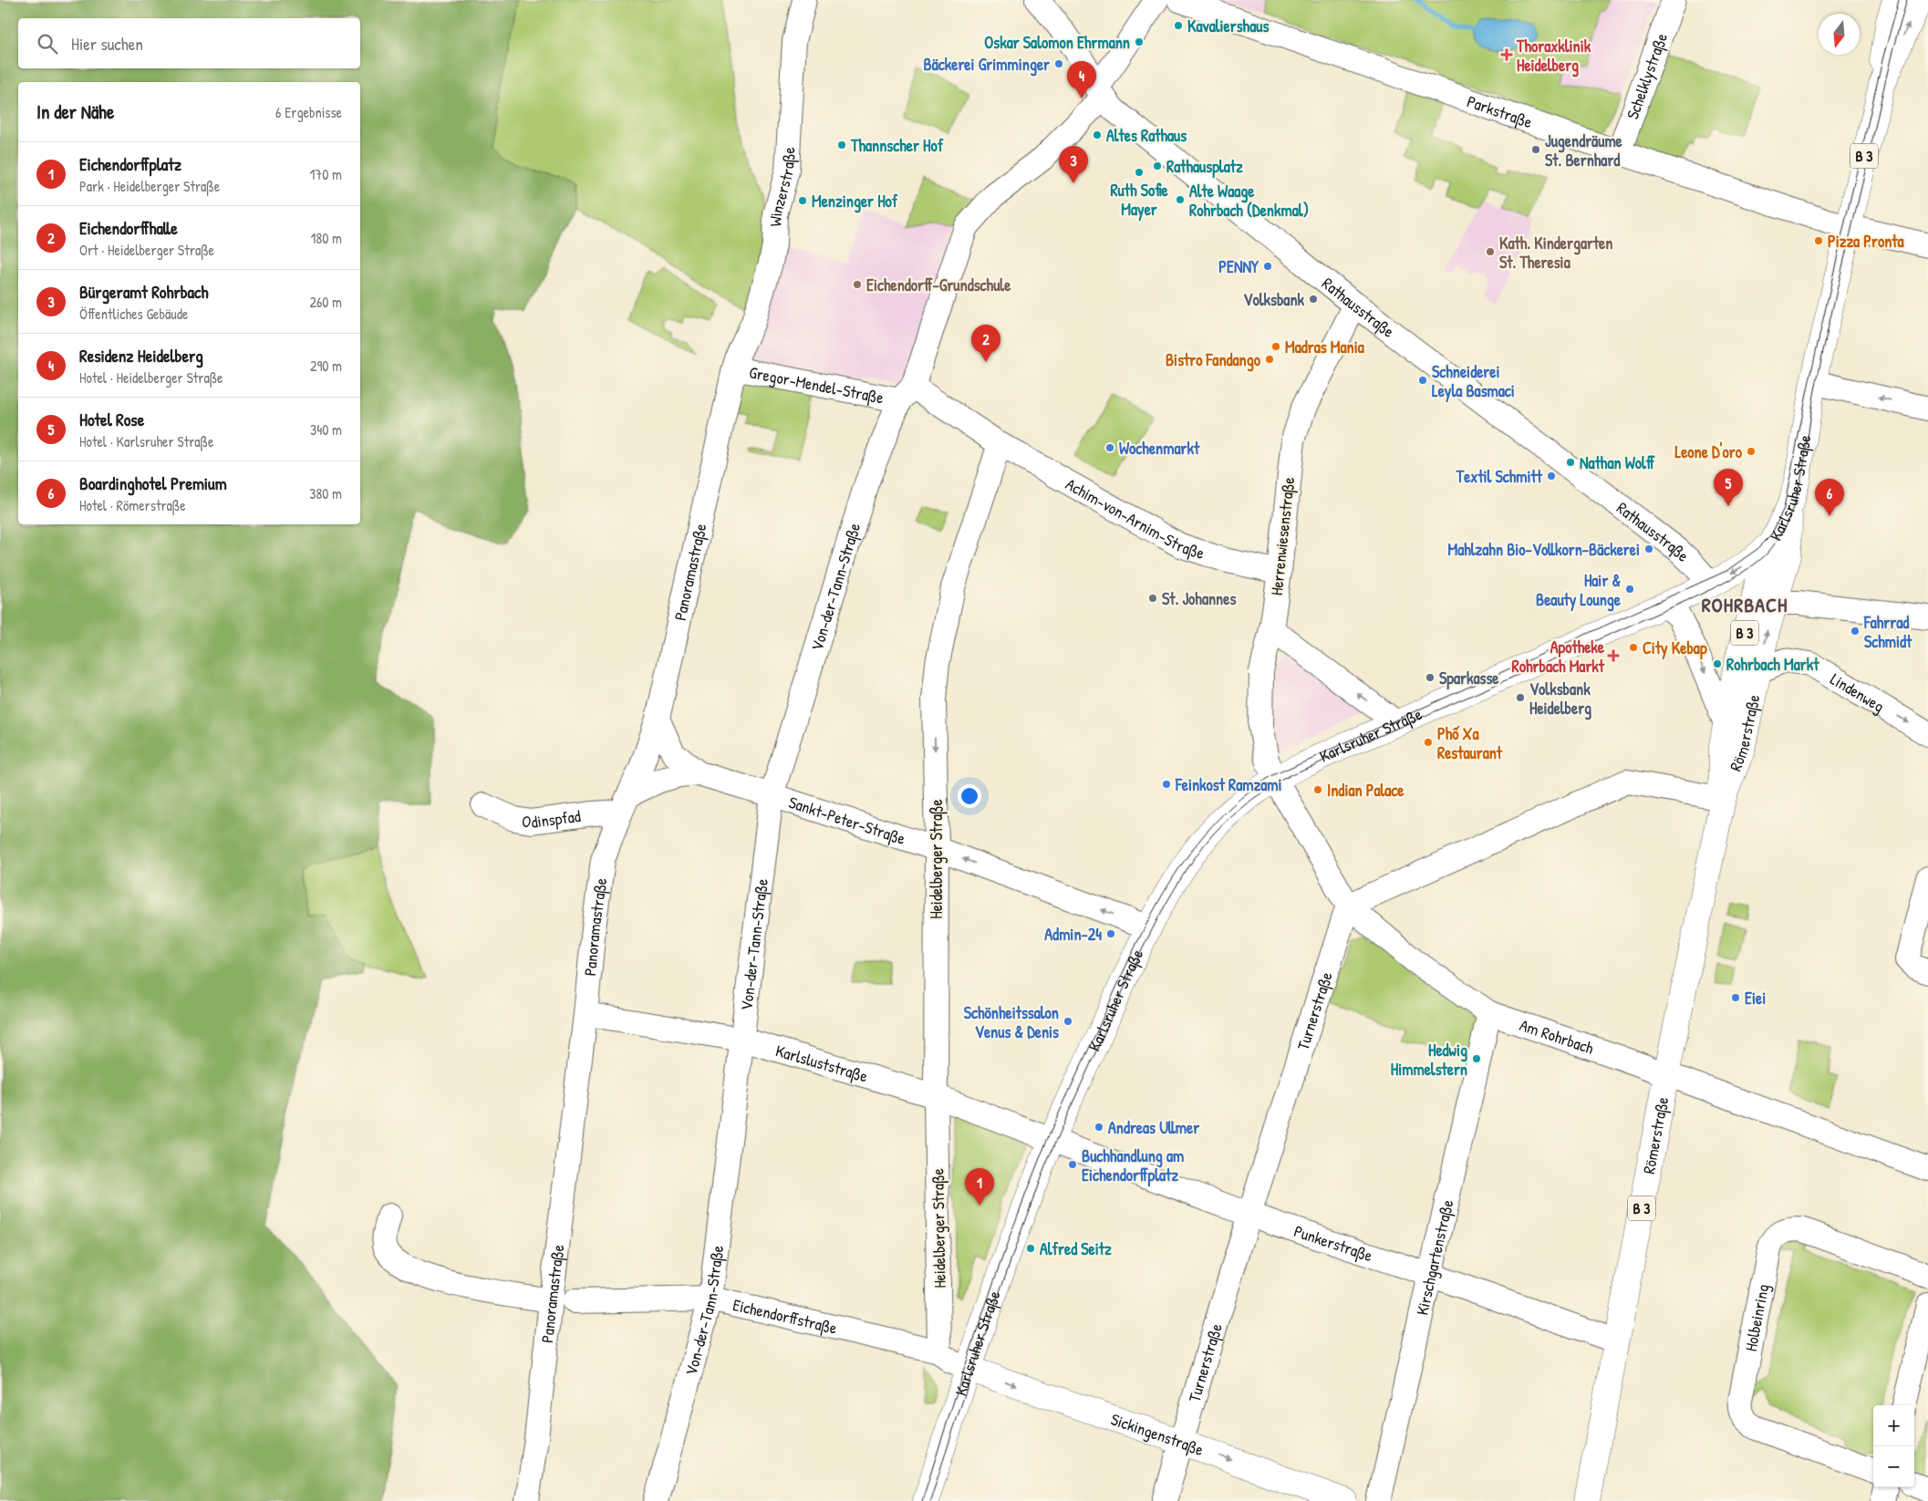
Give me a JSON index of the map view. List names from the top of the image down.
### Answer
{
  "streets": {
    "main road": [
      "B 3",
      "Karlsruher Straße",
      "Römerstraße",
      "Sickingenstraße"
    ],
    "street": [
      "Schelklystraße",
      "Parkstraße",
      "Winzerstraße",
      "Rathausstraße",
      "Gregor-Mendel-Straße",
      "Achim-von-Arnim-Straße",
      "Herrenwiesenstraße",
      "Panoramastraße",
      "Von-der-Tann-Straße",
      "Lindenweg",
      "Odinspfad",
      "Sankt-Peter-Straße",
      "Heidelberger Straße",
      "Turnerstraße",
      "Am Rohrbach",
      "Karlsluststraße",
      "Punkerstraße",
      "Kirschgartenstraße",
      "Eichendorffstraße",
      "Holbeinring"
    ]
  },
  "crossings": [
    ["Schelklystraße", "Parkstraße"],
    ["Parkstraße", "Karlsruher Straße"],
    ["Winzerstraße", "Gregor-Mendel-Straße"],
    ["Winzerstraße", "Panoramastraße"],
    ["Rathausstraße", "Karlsruher Straße"],
    ["Rathausstraße", "Herrenwiesenstraße"],
    ["Gregor-Mendel-Straße", "Panoramastraße"],
    ["Gregor-Mendel-Straße", "Von-der-Tann-Straße"],
    ["Karlsruher Straße", "Herrenwiesenstraße"],
    ["Karlsruher Straße", "Römerstraße"],
    ["Karlsruher Straße", "Sankt-Peter-Straße"],
    ["Karlsruher Straße", "Am Rohrbach"],
    ["Karlsruher Straße", "Karlsluststraße"],
    ["Karlsruher Straße", "Punkerstraße"],
    ["Karlsruher Straße", "Sickingenstraße"],
    ["Achim-von-Arnim-Straße", "Herrenwiesenstraße"],
    ["Achim-von-Arnim-Straße", "Heidelberger Straße"],
    ["Herrenwiesenstraße", "Am Rohrbach"],
    ["Panoramastraße", "Odinspfad"],
    ["Panoramastraße", "Sankt-Peter-Straße"],
    ["Panoramastraße", "Karlsluststraße"],
    ["Panoramastraße", "Eichendorffstraße"],
    ["Von-der-Tann-Straße", "Sankt-Peter-Straße"],
    ["Von-der-Tann-Straße", "Karlsluststraße"],
    ["Von-der-Tann-Straße", "Eichendorffstraße"],
    ["Lindenweg", "Römerstraße"],
    ["Römerstraße", "Am Rohrbach"],
    ["Römerstraße", "Punkerstraße"],
    ["Odinspfad", "Sankt-Peter-Straße"],
    ["Sankt-Peter-Straße", "Heidelberger Straße"],
    ["Heidelberger Straße", "Karlsluststraße"],
    ["Heidelberger Straße", "Eichendorffstraße"],
    ["Turnerstraße", "Am Rohrbach"],
    ["Turnerstraße", "Punkerstraße"],
    ["Turnerstraße", "Sickingenstraße"],
    ["Am Rohrbach", "Kirschgartenstraße"],
    ["Karlsluststraße", "Punkerstraße"],
    ["Punkerstraße", "Kirschgartenstraße"]
  ],
  "one_way": ["Sankt-Peter-Straße", "Heidelberger Straße", "Sickingenstraße"],
  "districts": ["ROHRBACH"],
  "places": {
    "other": [
      "Kavaliershaus",
      "Oskar Salomon Ehrmann",
      "Bäckerei Grimminger",
      "Altes Rathaus",
      "Thannscher Hof",
      "Jugendräume St. Bernhard",
      "Rathausplatz",
      "Ruth Sofie Mayer",
      "Alte Waage Rohrbach (Denkmal)",
      "Menzinger Hof",
      "Pizza Pronta",
      "Kath. Kindergarten St. Theresia",
      "PENNY",
      "Eichendorff-Grundschule",
      "Volksbank",
      "Madras Mania",
      "Bistro Fandango",
      "Schneiderei Leyla Basmaci",
      "Wochenmarkt",
      "Leone D'oro",
      "Nathan Wolff",
      "Textil Schmitt",
      "Mahlzahn Bio-Vollkorn-Bäckerei",
      "Hair & Beauty Lounge",
      "St. Johannes",
      "Fahrrad Schmidt",
      "City Kebap",
      "Rohrbach Markt",
      "Sparkasse",
      "Volksbank Heidelberg",
      "Phố Xa Restaurant",
      "Feinkost Ramzami",
      "Indian Palace",
      "Admin-24",
      "Eiei",
      "Schönheitssalon Venus & Denis",
      "Hedwig Himmelstern",
      "Andreas Ullmer",
      "Buchhandlung am Eichendorffplatz",
      "Alfred Seitz"
    ],
    "health": ["Thoraxklinik Heidelberg", "Apotheke Rohrbach Markt"]
  },
  "north": "bottom",
  "page": {
    "search": "Hier suchen",
    "pins": [
      "4",
      "3",
      "2",
      "5",
      "6",
      "1"
    ],
    "heading": ["In der Nähe", "6 Ergebnisse"],
    "list": [
      {
        "mark": "1",
        "name": "Eichendorffplatz",
        "note": "Park · Heidelberger Straße",
        "value": "170 m"
      },
      {
        "mark": "2",
        "name": "Eichendorffhalle",
        "note": "Ort · Heidelberger Straße",
        "value": "180 m"
      },
      {
        "mark": "3",
        "name": "Bürgeramt Rohrbach",
        "note": "Öffentliches Gebäude",
        "value": "260 m"
      },
      {
        "mark": "4",
        "name": "Residenz Heidelberg",
        "note": "Hotel · Heidelberger Straße",
        "value": "290 m"
      },
      {
        "mark": "5",
        "name": "Hotel Rose",
        "note": "Hotel · Karlsruher Straße",
        "value": "340 m"
      },
      {
        "mark": "6",
        "name": "Boardinghotel Premium",
        "note": "Hotel · Römerstraße",
        "value": "380 m"
      }
    ],
    "map_buttons": ["+", "−"]
  }
}
